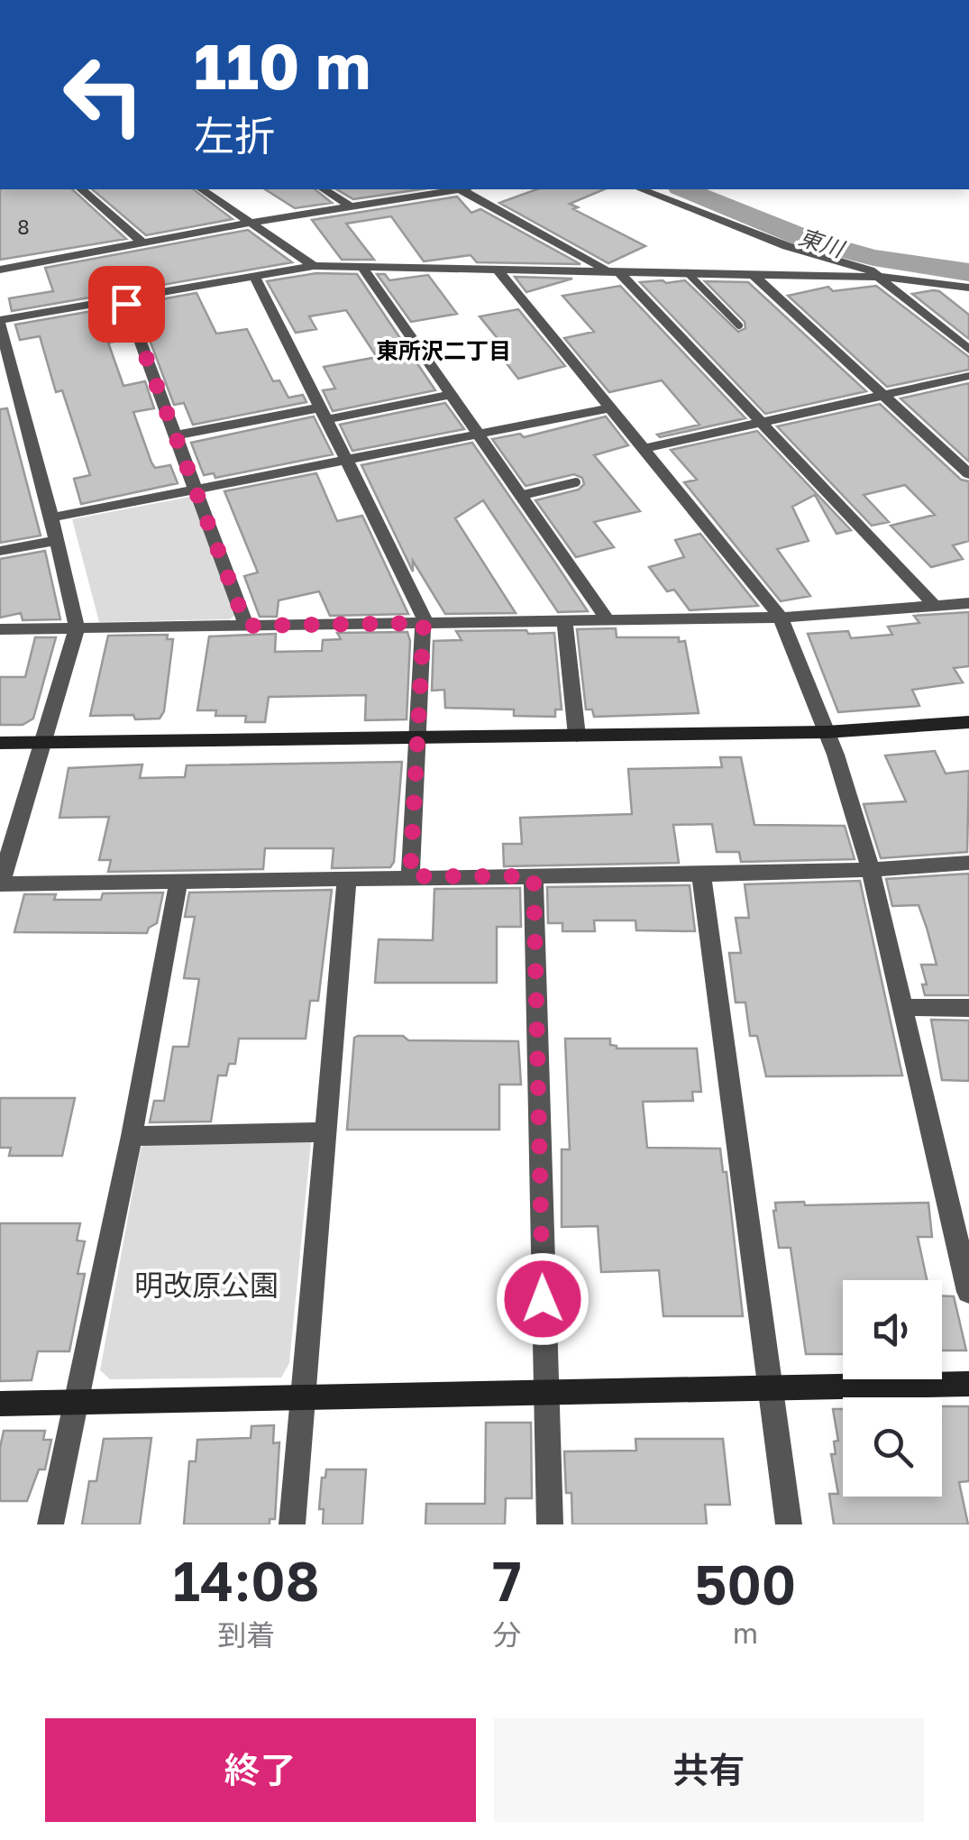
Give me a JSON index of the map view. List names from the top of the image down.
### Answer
{
  "districts": ["東所沢二丁目"],
  "water": ["東川"],
  "parks": ["明改原公園"],
  "house_numbers": ["8"],
  "page": {
    "turn": ["110 m", "左折"],
    "eta": [
      "14:08",
      "到着",
      "7",
      "分",
      "500",
      "m"
    ],
    "buttons": ["終了", "共有"]
  }
}
